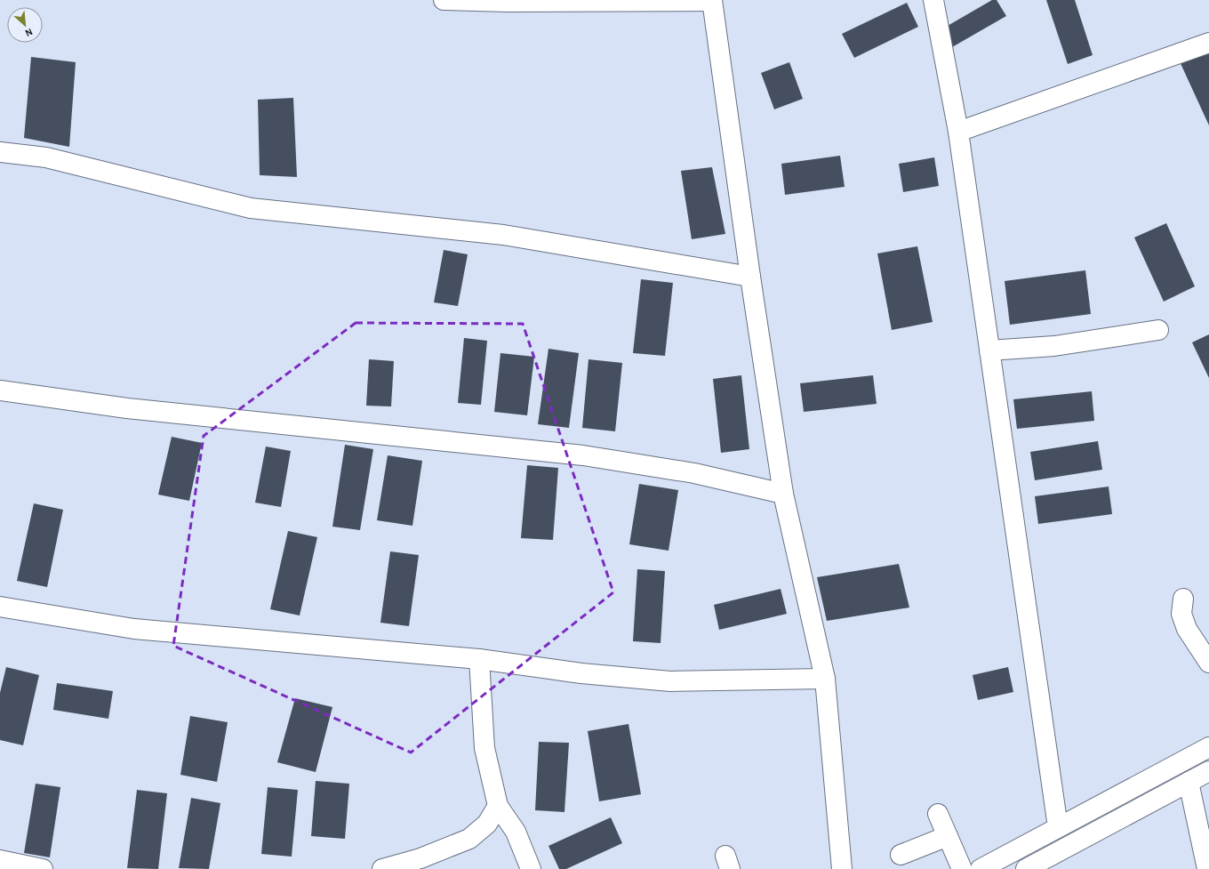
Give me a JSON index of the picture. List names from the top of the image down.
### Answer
{
  "north": "bottom right"
}
